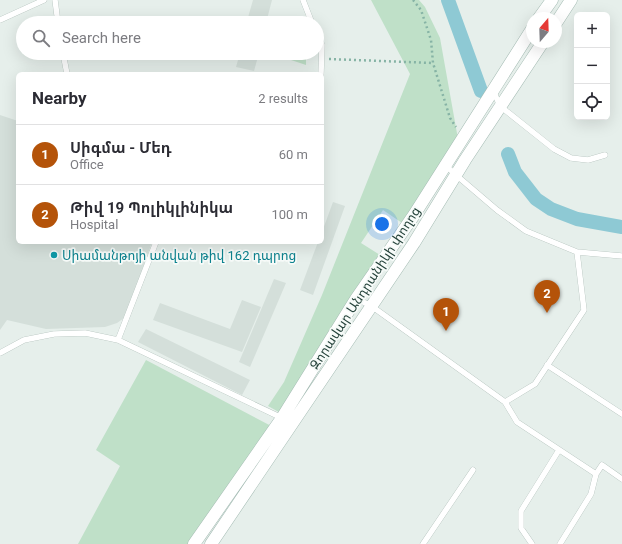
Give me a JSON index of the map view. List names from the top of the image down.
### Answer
{
  "streets": {
    "main road": ["Զորավար Անդրանիկի փողոց"]
  },
  "places": ["Սիամանթոյի անվան թիվ 162 դպրոց"],
  "north": "top",
  "page": {
    "map_buttons": ["+", "−"],
    "search": "Search here",
    "heading": ["Nearby", "2 results"],
    "list": [
      {
        "mark": "1",
        "name": "Սիգմա - Մեդ",
        "note": "Office",
        "value": "60 m"
      },
      {
        "mark": "2",
        "name": "Թիվ 19 Պոլիկլինիկա",
        "note": "Hospital",
        "value": "100 m"
      }
    ],
    "pins": ["2", "1"]
  }
}
